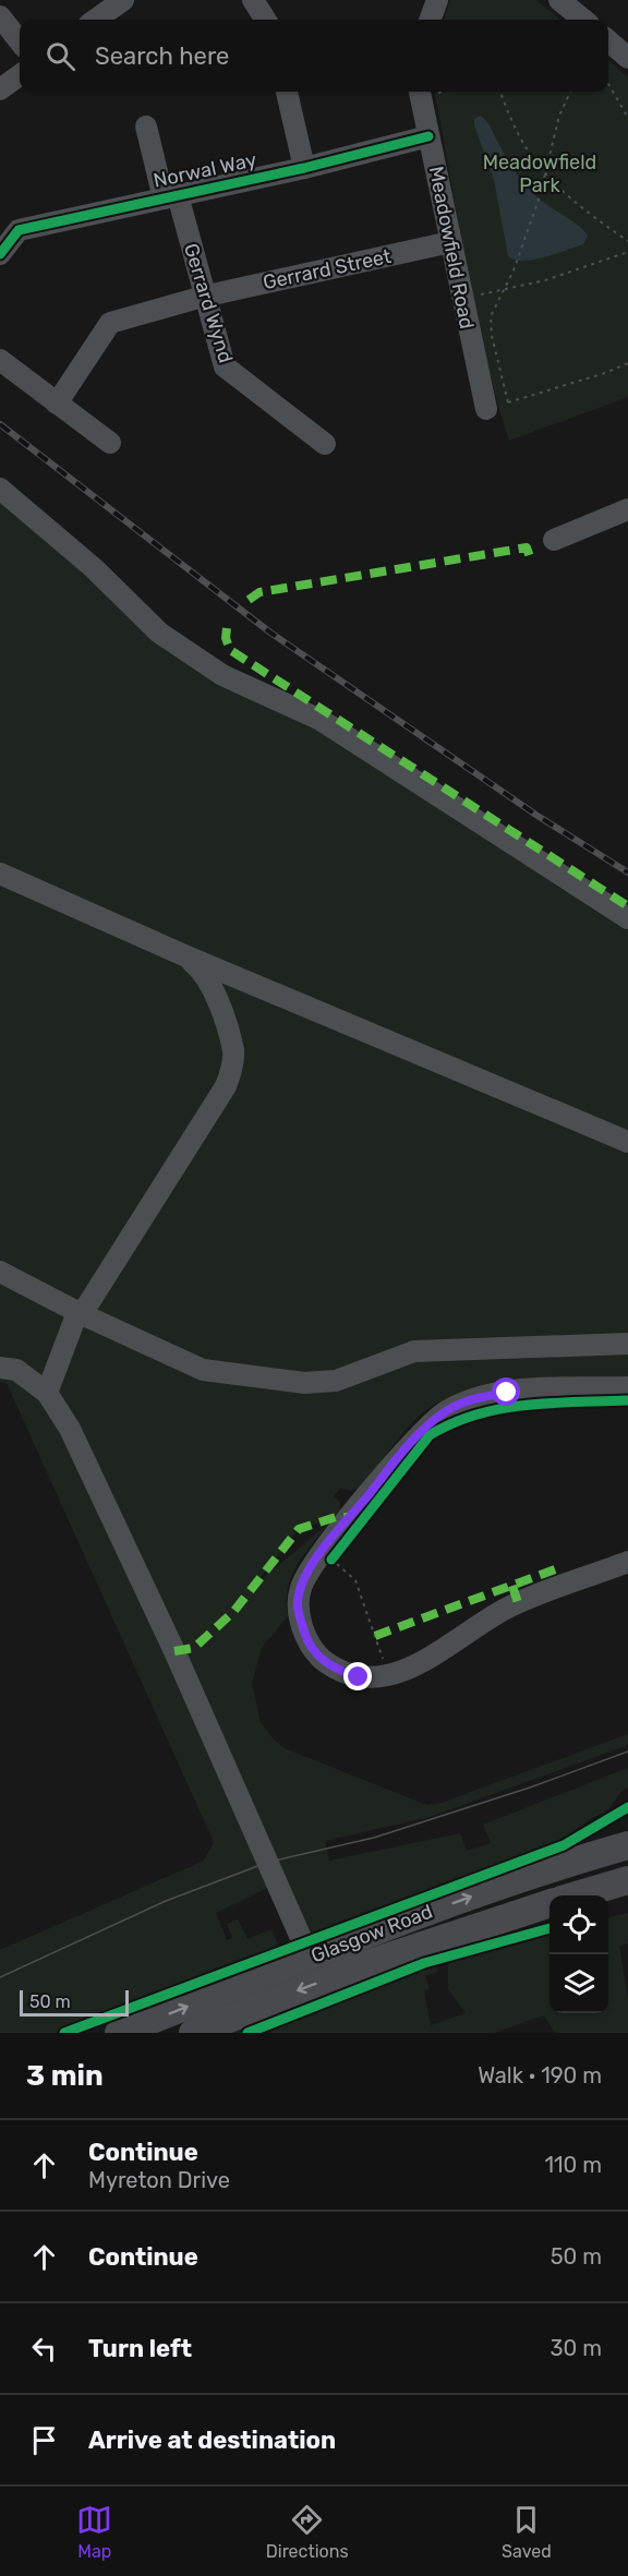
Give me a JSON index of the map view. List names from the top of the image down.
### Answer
{
  "streets": {
    "main road": ["Glasgow Road"],
    "street": [
      "Norwal Way",
      "Meadowfield Road",
      "Gerrard Street",
      "Gerrard Wynd"
    ]
  },
  "crossings": [
    ["Norwal Way", "Meadowfield Road"],
    ["Norwal Way", "Gerrard Wynd"],
    ["Meadowfield Road", "Gerrard Street"],
    ["Gerrard Street", "Gerrard Wynd"]
  ],
  "parks": ["Meadowfield Park"],
  "scale_bar": "50 m",
  "page": {
    "search": "Search here",
    "scale": "50 m",
    "heading": ["3 min", "Walk · 190 m"],
    "list": [
      ["Continue", "Myreton Drive", "110 m"],
      ["Continue", "50 m"],
      ["Turn left", "30 m"],
      "Arrive at destination"
    ],
    "nav": ["Map", "Directions", "Saved"]
  }
}
